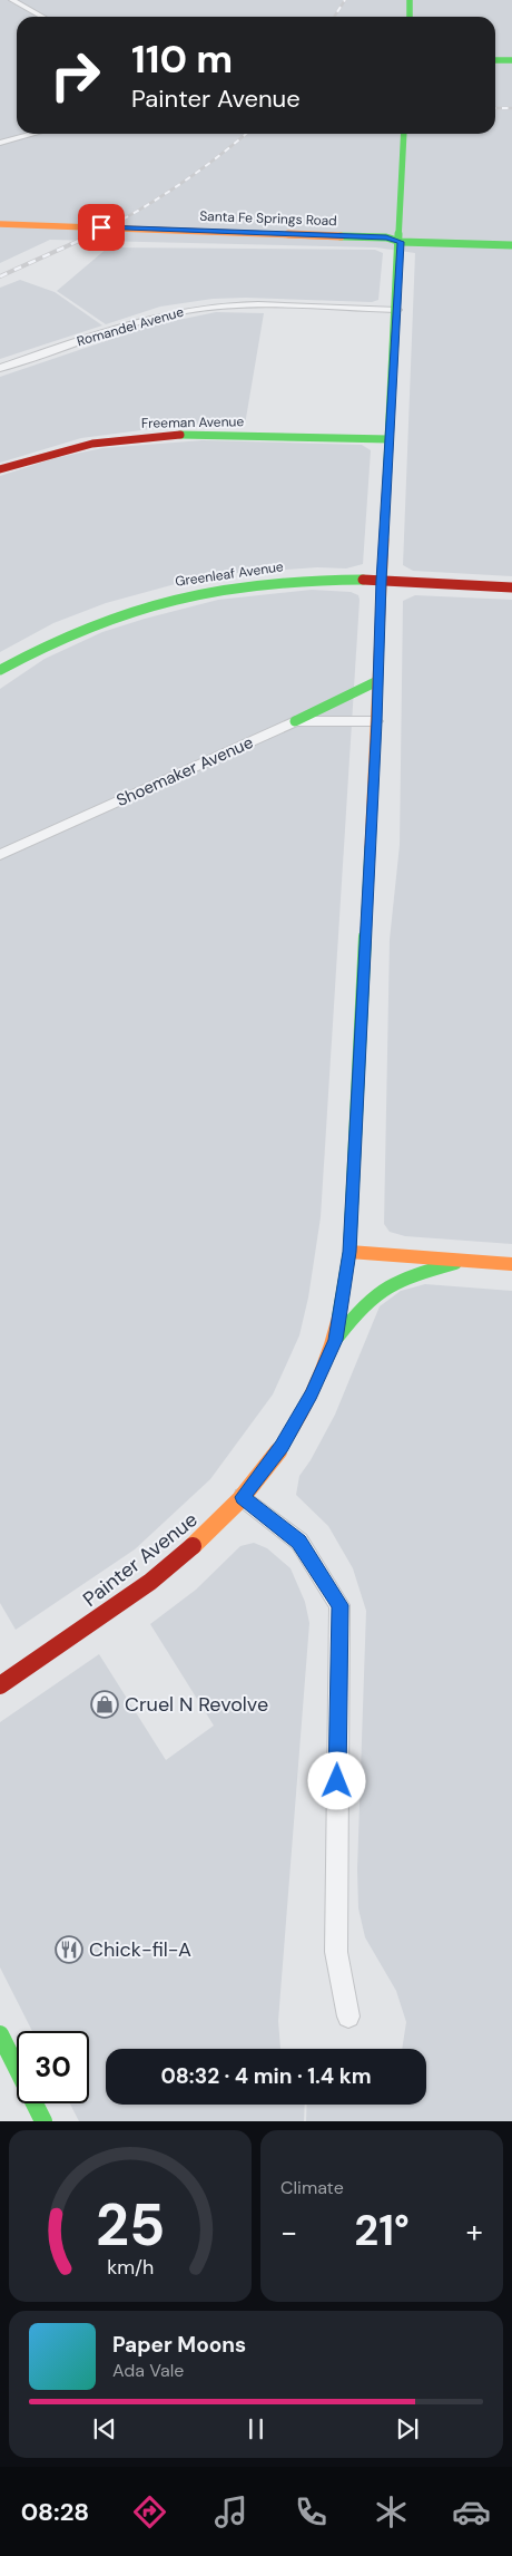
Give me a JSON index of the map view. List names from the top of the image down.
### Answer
{
  "streets": {
    "main road": [
      "Santa Fe Springs Road",
      "Freeman Avenue",
      "Greenleaf Avenue",
      "Painter Avenue"
    ],
    "street": ["Romandel Avenue", "Shoemaker Avenue"]
  },
  "crossings": [
    ["Santa Fe Springs Road", "Painter Avenue"],
    ["Romandel Avenue", "Painter Avenue"],
    ["Freeman Avenue", "Painter Avenue"],
    ["Greenleaf Avenue", "Painter Avenue"],
    ["Shoemaker Avenue", "Painter Avenue"]
  ],
  "places": {
    "shop": ["Cruel N Revolve"],
    "restaurant": ["Chick-fil-A"]
  },
  "page": {
    "turn": ["110 m", "Painter Avenue"],
    "limit": "30",
    "trip": "08:32 · 4 min · 1.4 km",
    "tile": "Climate",
    "heat": ["−", "21°", "+"],
    "song": ["Paper Moons", "Ada Vale"],
    "tabs": "08:28",
    "gauge": ["25", "km/h"]
  }
}
